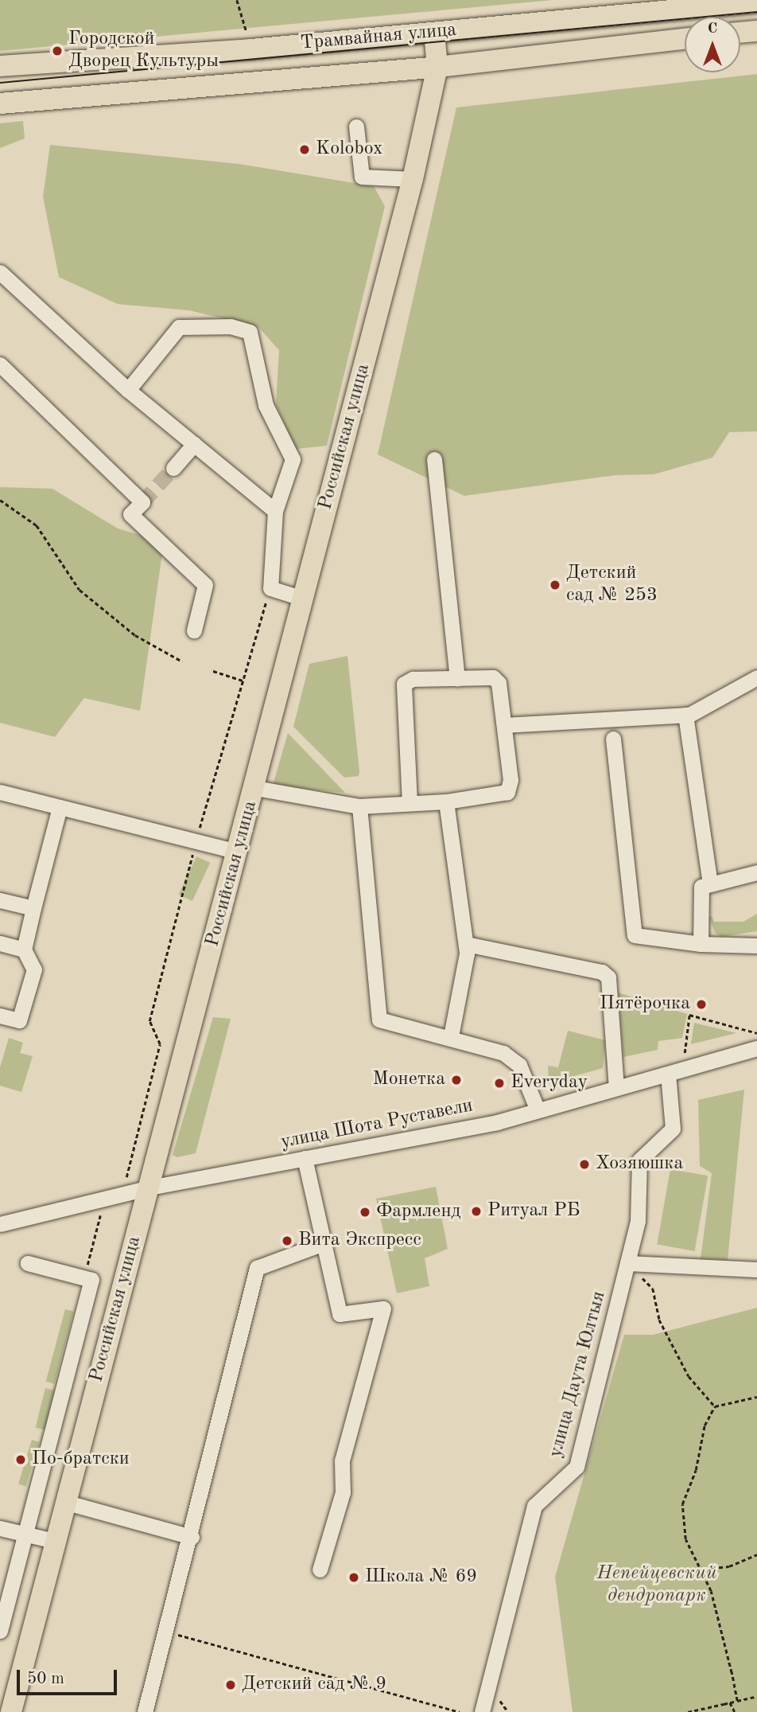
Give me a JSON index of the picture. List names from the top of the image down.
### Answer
{
  "streets": {
    "main road": ["Трамвайная улица", "Российская улица"],
    "street": ["улица Шота Руставели", "улица Даута Юлтыя"]
  },
  "crossings": [
    ["Трамвайная улица", "Российская улица"],
    ["Российская улица", "улица Шота Руставели"],
    ["улица Шота Руставели", "улица Даута Юлтыя"]
  ],
  "parks": ["Непейцевский дендропарк"],
  "places": [
    "Городской Дворец Культуры",
    "Kolobox",
    "Детский сад № 253",
    "Пятёрочка",
    "Монетка",
    "Everyday",
    "Хозяюшка",
    "Ритуал РБ",
    "Фармленд",
    "Вита Экспресс",
    "По-братски",
    "Школа № 69",
    "Детский сад № 9"
  ],
  "scale_bar": "50 m",
  "north": "top"
}
